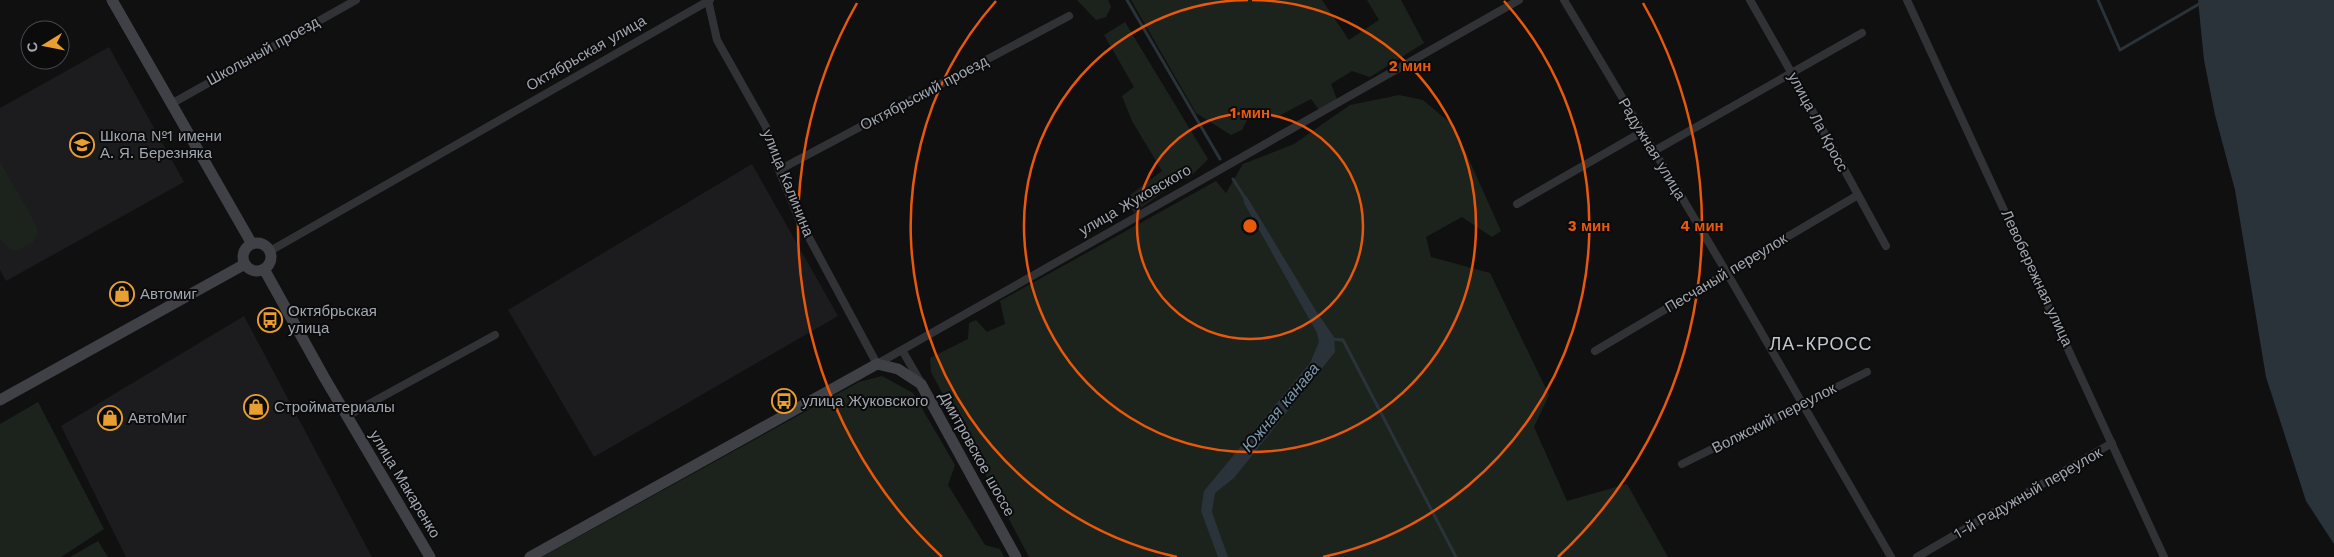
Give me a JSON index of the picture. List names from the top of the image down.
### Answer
{
  "streets": {
    "street": [
      "Школьный проезд",
      "Октябрьская улица",
      "Октябрьский проезд",
      "улица Ла Кросс",
      "Радужная улица",
      "улица Калинина",
      "улица Жуковского",
      "Песчаный переулок",
      "Левобережная улица",
      "Волжский переулок",
      "Дмитровское шоссе",
      "улица Макаренко",
      "1-й Радужный переулок"
    ]
  },
  "crossings": [
    ["Октябрьская улица", "улица Калинина"],
    ["Октябрьская улица", "улица Макаренко"],
    ["Октябрьский проезд", "улица Калинина"],
    ["улица Ла Кросс", "Песчаный переулок"],
    ["Радужная улица", "Песчаный переулок"],
    ["Радужная улица", "Волжский переулок"],
    ["улица Калинина", "улица Жуковского"],
    ["улица Калинина", "Дмитровское шоссе"],
    ["улица Жуковского", "Дмитровское шоссе"],
    ["Левобережная улица", "1-й Радужный переулок"]
  ],
  "districts": ["ЛА-КРОСС"],
  "water": ["Южная канава"],
  "places": {
    "school or university": ["Школа №1 имени А. Я. Березняка"],
    "shop": ["Автомиг", "Стройматериалы", "АвтоМиг"],
    "bus stop": ["Октябрьская улица", "улица Жуковского"]
  },
  "north": "left",
  "rings": [
    "2 мин",
    "1 мин",
    "3 мин",
    "4 мин"
  ]
}
